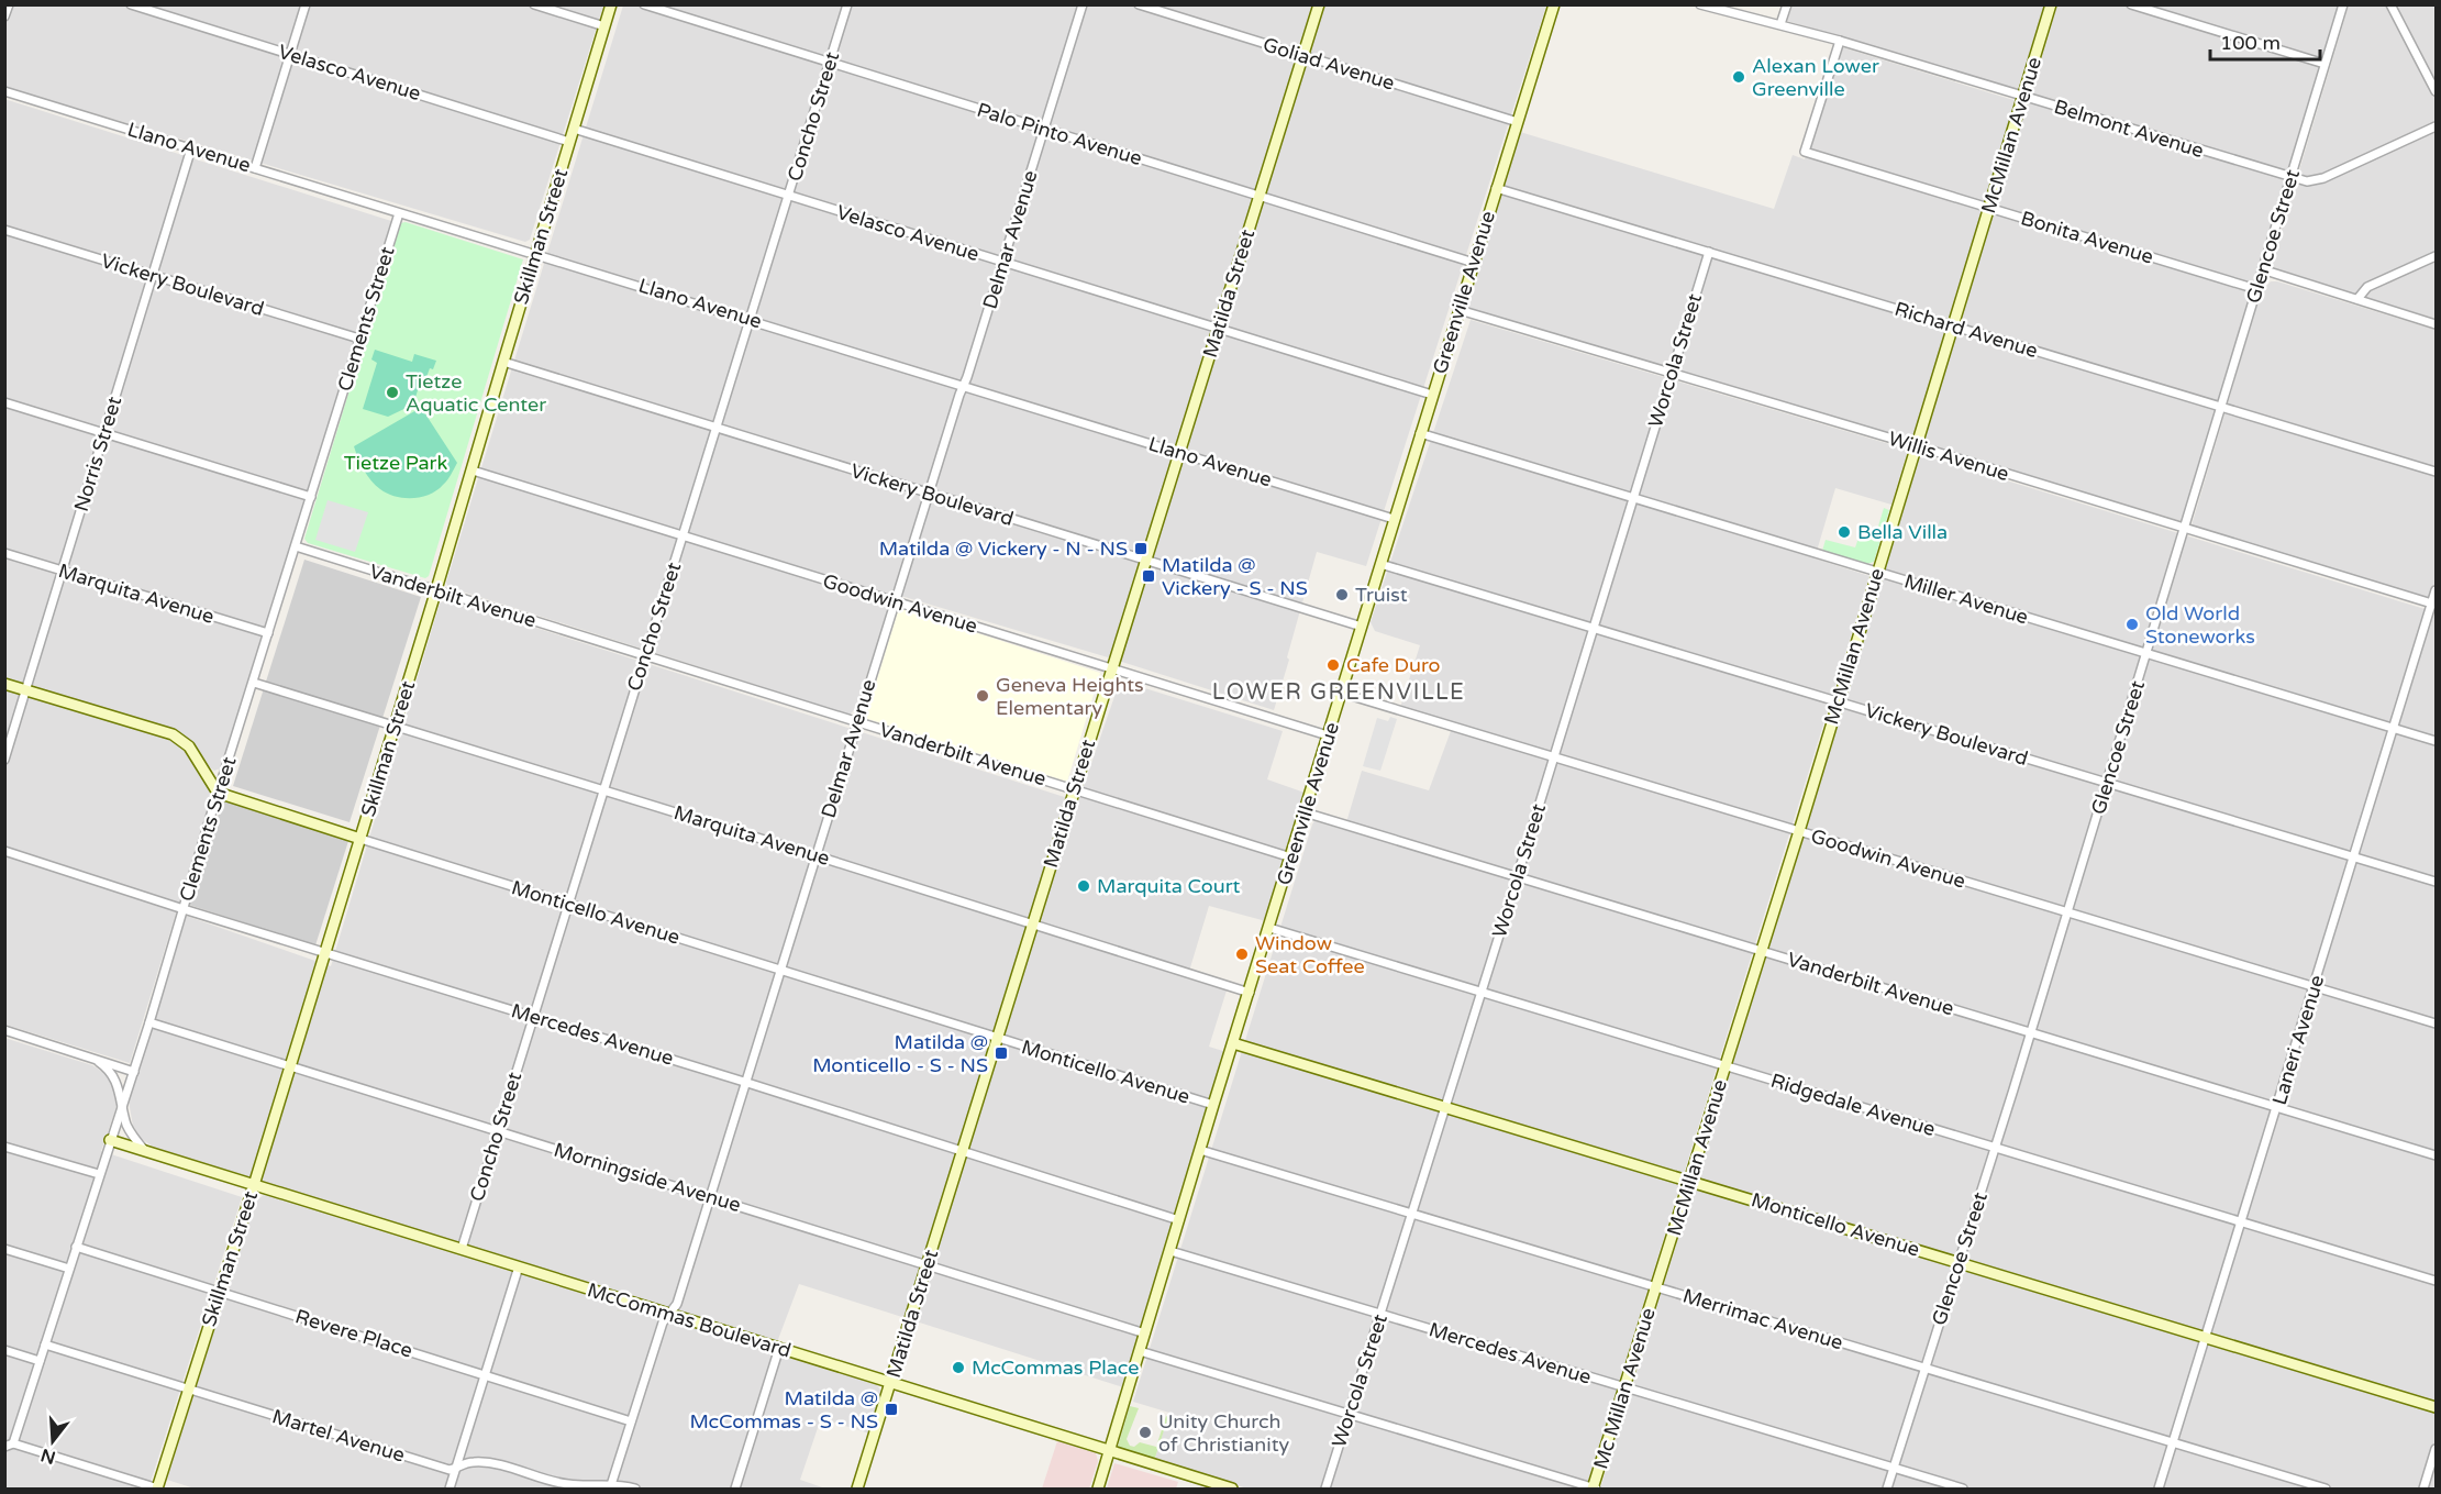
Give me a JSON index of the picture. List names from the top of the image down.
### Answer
{
  "streets": {
    "street": [
      "Goliad Avenue",
      "Velasco Avenue",
      "Concho Street",
      "Belmont Avenue",
      "Palo Pinto Avenue",
      "McMillan Avenue",
      "Llano Avenue",
      "Skillman Street",
      "Glencoe Street",
      "Bonita Avenue",
      "Delmar Avenue",
      "Vickery Boulevard",
      "Greenville Avenue",
      "Matilda Street",
      "Clements Street",
      "Richard Avenue",
      "Worcola Street",
      "Norris Street",
      "Willis Avenue",
      "Marquita Avenue",
      "Vanderbilt Avenue",
      "Miller Avenue",
      "Goodwin Avenue",
      "Monticello Avenue",
      "Mercedes Avenue",
      "Laneri Avenue",
      "Ridgedale Avenue",
      "Morningside Avenue",
      "Merrimac Avenue",
      "McCommas Boulevard",
      "Revere Place",
      "Mc Millan Avenue",
      "Martel Avenue"
    ]
  },
  "crossings": [
    ["Goliad Avenue", "Greenville Avenue"],
    ["Goliad Avenue", "Matilda Street"],
    ["Velasco Avenue", "Concho Street"],
    ["Velasco Avenue", "Skillman Street"],
    ["Velasco Avenue", "Delmar Avenue"],
    ["Velasco Avenue", "Greenville Avenue"],
    ["Velasco Avenue", "Matilda Street"],
    ["Concho Street", "Palo Pinto Avenue"],
    ["Concho Street", "Llano Avenue"],
    ["Concho Street", "Vickery Boulevard"],
    ["Concho Street", "Marquita Avenue"],
    ["Concho Street", "Vanderbilt Avenue"],
    ["Concho Street", "Goodwin Avenue"],
    ["Concho Street", "Monticello Avenue"],
    ["Concho Street", "Mercedes Avenue"],
    ["Concho Street", "Morningside Avenue"],
    ["Concho Street", "McCommas Boulevard"],
    ["Belmont Avenue", "McMillan Avenue"],
    ["Belmont Avenue", "Glencoe Street"],
    ["Belmont Avenue", "Bonita Avenue"],
    ["Palo Pinto Avenue", "Delmar Avenue"],
    ["Palo Pinto Avenue", "Greenville Avenue"],
    ["Palo Pinto Avenue", "Matilda Street"],
    ["McMillan Avenue", "Bonita Avenue"],
    ["McMillan Avenue", "Vickery Boulevard"],
    ["McMillan Avenue", "Richard Avenue"],
    ["McMillan Avenue", "Willis Avenue"],
    ["McMillan Avenue", "Vanderbilt Avenue"],
    ["McMillan Avenue", "Miller Avenue"],
    ["McMillan Avenue", "Goodwin Avenue"],
    ["McMillan Avenue", "Monticello Avenue"],
    ["McMillan Avenue", "Ridgedale Avenue"],
    ["McMillan Avenue", "Merrimac Avenue"],
    ["McMillan Avenue", "Mc Millan Avenue"],
    ["Llano Avenue", "Skillman Street"],
    ["Llano Avenue", "Delmar Avenue"],
    ["Llano Avenue", "Greenville Avenue"],
    ["Llano Avenue", "Matilda Street"],
    ["Llano Avenue", "Clements Street"],
    ["Llano Avenue", "Norris Street"],
    ["Skillman Street", "Vickery Boulevard"],
    ["Skillman Street", "Marquita Avenue"],
    ["Skillman Street", "Vanderbilt Avenue"],
    ["Skillman Street", "Goodwin Avenue"],
    ["Skillman Street", "Monticello Avenue"],
    ["Skillman Street", "Mercedes Avenue"],
    ["Skillman Street", "Morningside Avenue"],
    ["Skillman Street", "McCommas Boulevard"],
    ["Skillman Street", "Revere Place"],
    ["Skillman Street", "Martel Avenue"],
    ["Glencoe Street", "Bonita Avenue"],
    ["Glencoe Street", "Vickery Boulevard"],
    ["Glencoe Street", "Richard Avenue"],
    ["Glencoe Street", "Willis Avenue"],
    ["Glencoe Street", "Vanderbilt Avenue"],
    ["Glencoe Street", "Miller Avenue"],
    ["Glencoe Street", "Goodwin Avenue"],
    ["Glencoe Street", "Monticello Avenue"],
    ["Glencoe Street", "Mercedes Avenue"],
    ["Glencoe Street", "Ridgedale Avenue"],
    ["Glencoe Street", "Merrimac Avenue"],
    ["Delmar Avenue", "Vickery Boulevard"],
    ["Delmar Avenue", "Marquita Avenue"],
    ["Delmar Avenue", "Vanderbilt Avenue"],
    ["Delmar Avenue", "Goodwin Avenue"],
    ["Delmar Avenue", "Monticello Avenue"],
    ["Delmar Avenue", "Mercedes Avenue"],
    ["Delmar Avenue", "Morningside Avenue"],
    ["Delmar Avenue", "McCommas Boulevard"],
    ["Delmar Avenue", "Revere Place"],
    ["Delmar Avenue", "Martel Avenue"],
    ["Vickery Boulevard", "Greenville Avenue"],
    ["Vickery Boulevard", "Matilda Street"],
    ["Vickery Boulevard", "Clements Street"],
    ["Vickery Boulevard", "Worcola Street"],
    ["Vickery Boulevard", "Norris Street"],
    ["Vickery Boulevard", "Laneri Avenue"],
    ["Greenville Avenue", "Richard Avenue"],
    ["Greenville Avenue", "Willis Avenue"],
    ["Greenville Avenue", "Marquita Avenue"],
    ["Greenville Avenue", "Vanderbilt Avenue"],
    ["Greenville Avenue", "Miller Avenue"],
    ["Greenville Avenue", "Goodwin Avenue"],
    ["Greenville Avenue", "Monticello Avenue"],
    ["Greenville Avenue", "Mercedes Avenue"],
    ["Greenville Avenue", "Ridgedale Avenue"],
    ["Greenville Avenue", "Morningside Avenue"],
    ["Greenville Avenue", "Merrimac Avenue"],
    ["Greenville Avenue", "McCommas Boulevard"],
    ["Matilda Street", "Marquita Avenue"],
    ["Matilda Street", "Vanderbilt Avenue"],
    ["Matilda Street", "Goodwin Avenue"],
    ["Matilda Street", "Monticello Avenue"],
    ["Matilda Street", "Mercedes Avenue"],
    ["Matilda Street", "Morningside Avenue"],
    ["Matilda Street", "McCommas Boulevard"],
    ["Clements Street", "Marquita Avenue"],
    ["Clements Street", "Vanderbilt Avenue"],
    ["Clements Street", "Monticello Avenue"],
    ["Clements Street", "Mercedes Avenue"],
    ["Clements Street", "Morningside Avenue"],
    ["Clements Street", "McCommas Boulevard"],
    ["Clements Street", "Revere Place"],
    ["Clements Street", "Martel Avenue"],
    ["Richard Avenue", "Worcola Street"],
    ["Worcola Street", "Willis Avenue"],
    ["Worcola Street", "Vanderbilt Avenue"],
    ["Worcola Street", "Miller Avenue"],
    ["Worcola Street", "Goodwin Avenue"],
    ["Worcola Street", "Monticello Avenue"],
    ["Worcola Street", "Mercedes Avenue"],
    ["Worcola Street", "Ridgedale Avenue"],
    ["Worcola Street", "Merrimac Avenue"],
    ["Norris Street", "Marquita Avenue"],
    ["Willis Avenue", "Laneri Avenue"],
    ["Vanderbilt Avenue", "Laneri Avenue"],
    ["Miller Avenue", "Laneri Avenue"],
    ["Goodwin Avenue", "Laneri Avenue"],
    ["Monticello Avenue", "Laneri Avenue"],
    ["Mercedes Avenue", "Mc Millan Avenue"],
    ["Laneri Avenue", "Ridgedale Avenue"],
    ["Laneri Avenue", "Merrimac Avenue"],
    ["Merrimac Avenue", "Mc Millan Avenue"]
  ],
  "districts": ["LOWER GREENVILLE"],
  "parks": ["Tietze Park"],
  "places": {
    "other": [
      "Alexan Lower Greenville",
      "Tietze Aquatic Center",
      "Bella Villa",
      "Truist",
      "Old World Stoneworks",
      "Cafe Duro",
      "Geneva Heights Elementary",
      "Marquita Court",
      "Window Seat Coffee",
      "McCommas Place",
      "Unity Church of Christianity"
    ],
    "transit": [
      "Matilda @ Vickery - N - NS",
      "Matilda @ Vickery - S - NS",
      "Matilda @ Monticello - S - NS",
      "Matilda @ McCommas - S - NS"
    ]
  },
  "scale_bar": "100 m",
  "north": "bottom"
}
